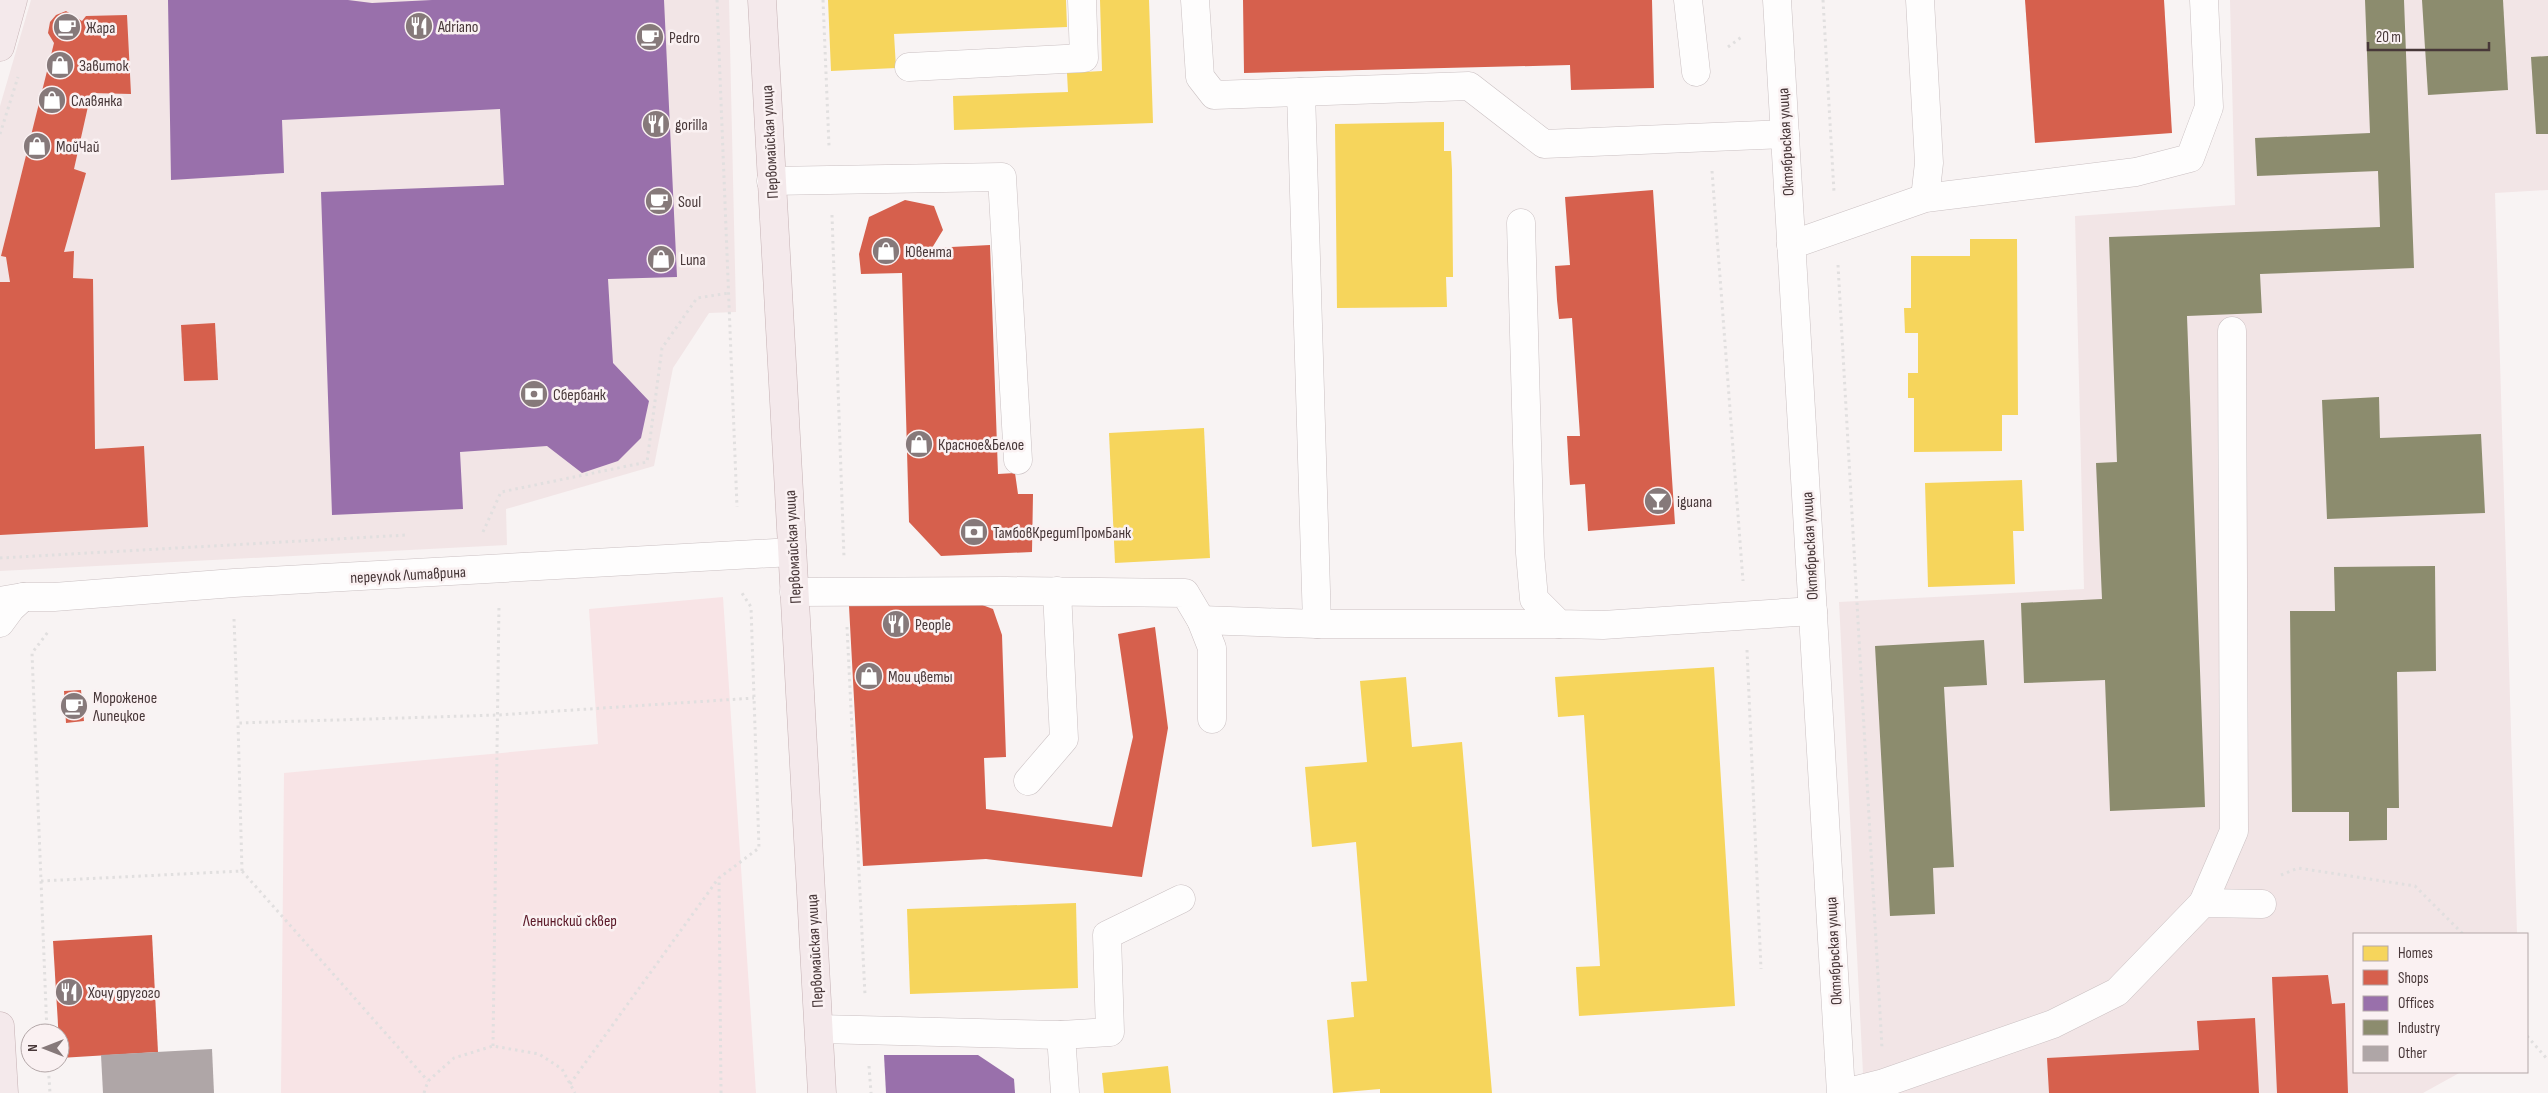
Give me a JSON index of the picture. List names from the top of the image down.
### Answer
{
  "streets": {
    "main road": ["Первомайская улица"],
    "street": ["Октябрьская улица", "переулок Литаврина"]
  },
  "crossings": [
    ["Первомайская улица", "переулок Литаврина"]
  ],
  "parks": ["Ленинский сквер"],
  "places": {
    "restaurant": [
      "Adriano",
      "gorilla",
      "People",
      "Хочу другого"
    ],
    "cafe": [
      "Жара",
      "Pedro",
      "Soul",
      "Мороженое Липецкое"
    ],
    "shop": [
      "Завиток",
      "Славянка",
      "МойЧай",
      "Ювента",
      "Luna",
      "Красное&Белое",
      "Мои цветы"
    ],
    "bank": ["Сбербанк", "ТамбовКредитПромБанк"],
    "bar": ["iguana"]
  },
  "legend": [
    "Homes",
    "Shops",
    "Offices",
    "Industry",
    "Other"
  ],
  "scale_bar": "20 m",
  "north": "left"
}
